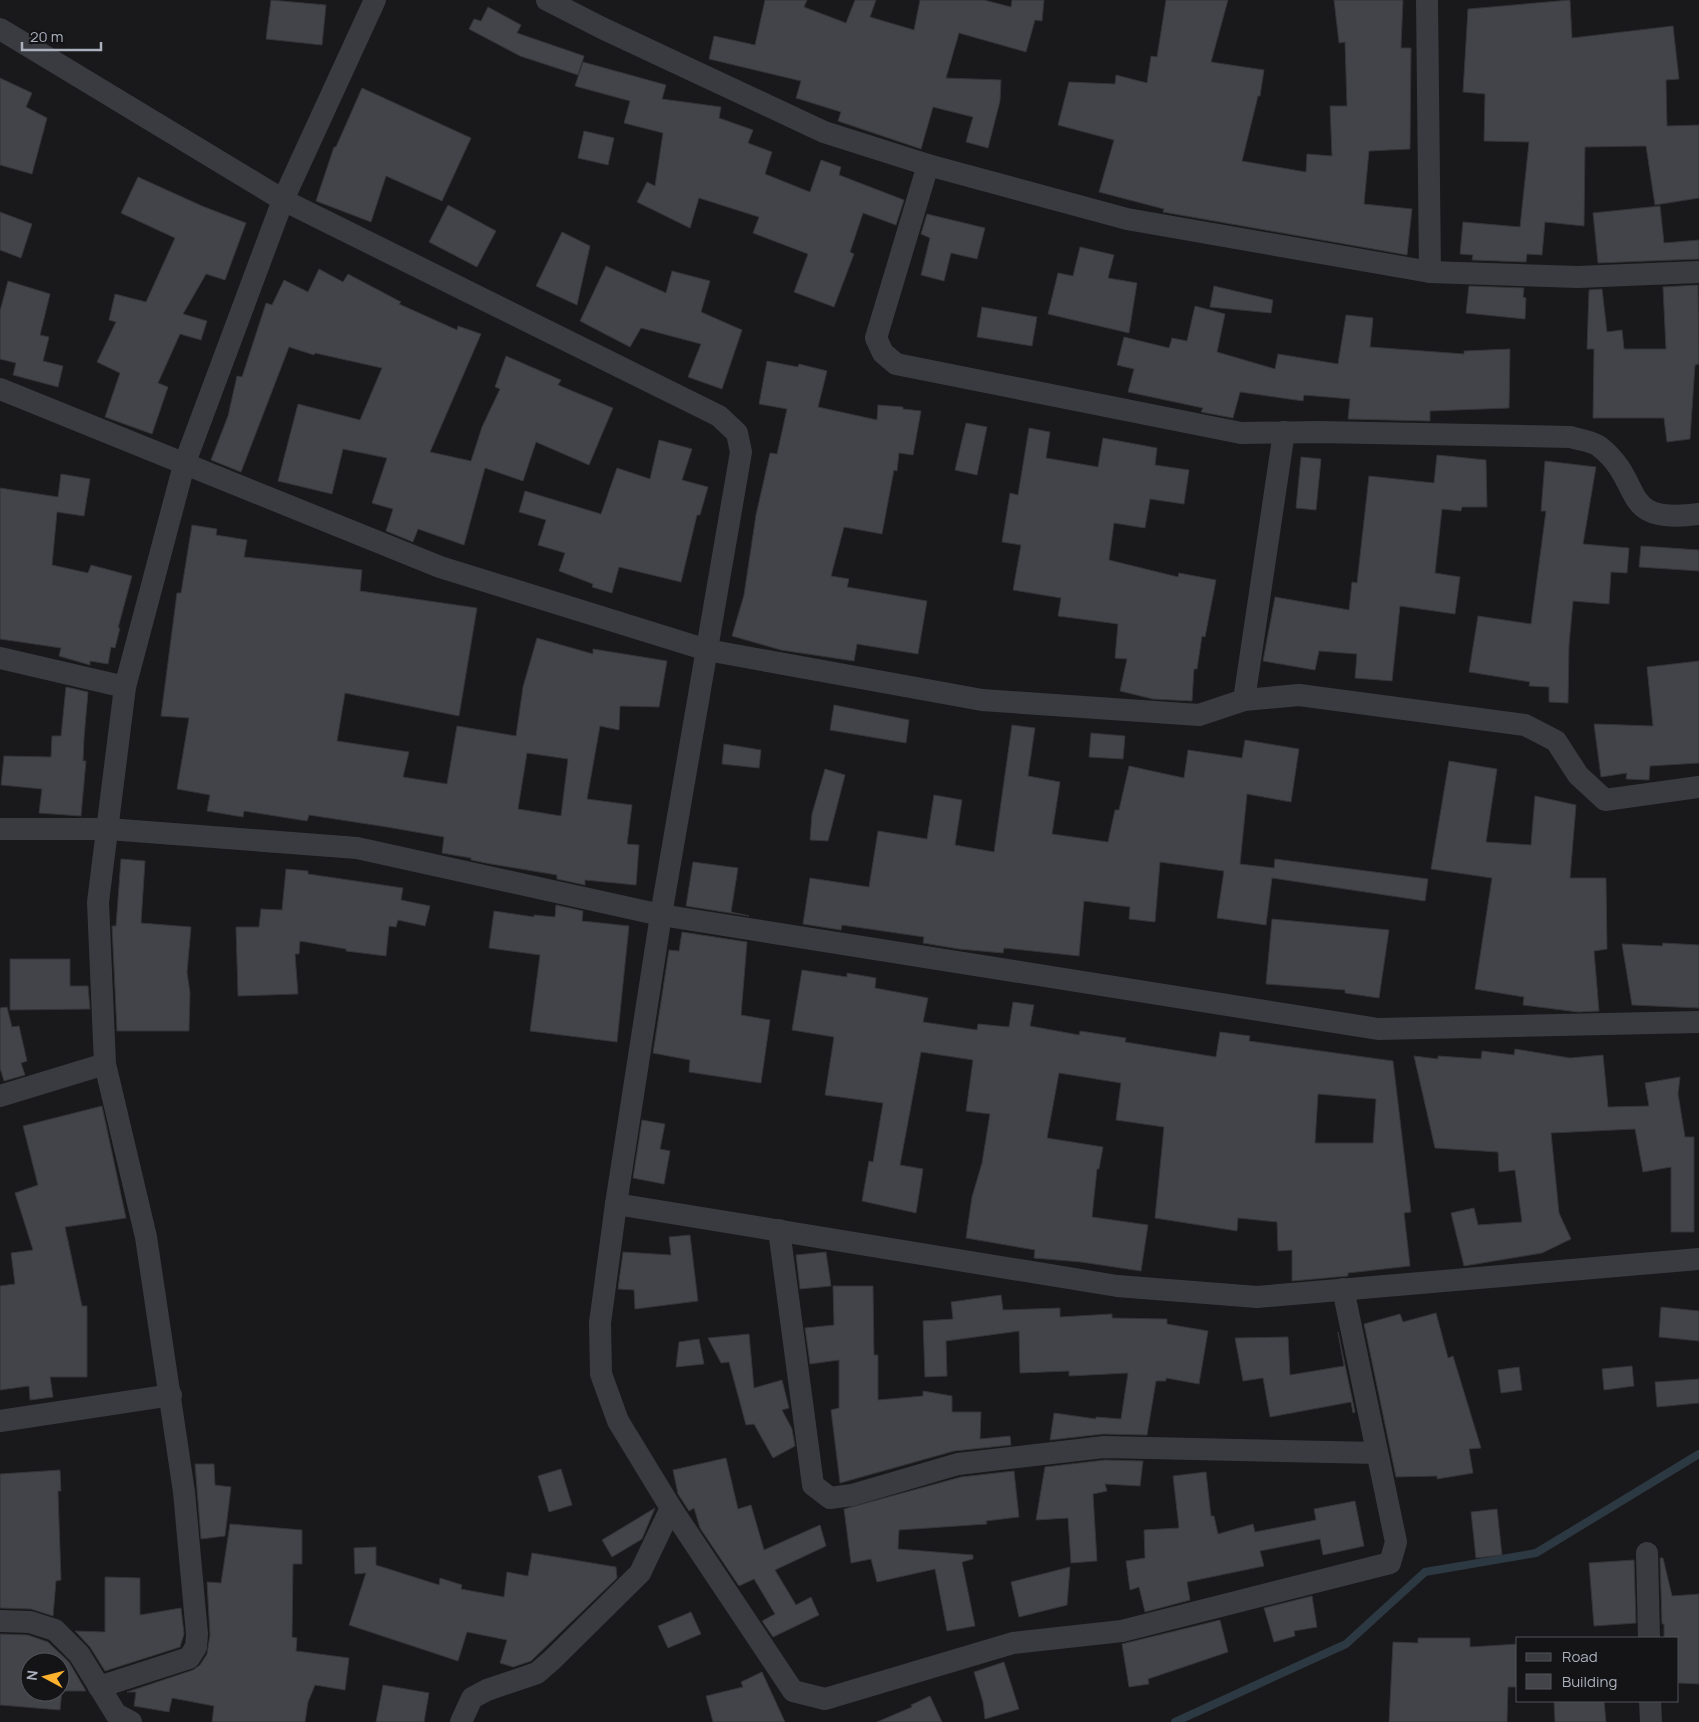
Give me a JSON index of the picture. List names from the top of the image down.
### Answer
{
  "legend": ["Road", "Building"],
  "scale_bar": "20 m",
  "north": "left"
}
